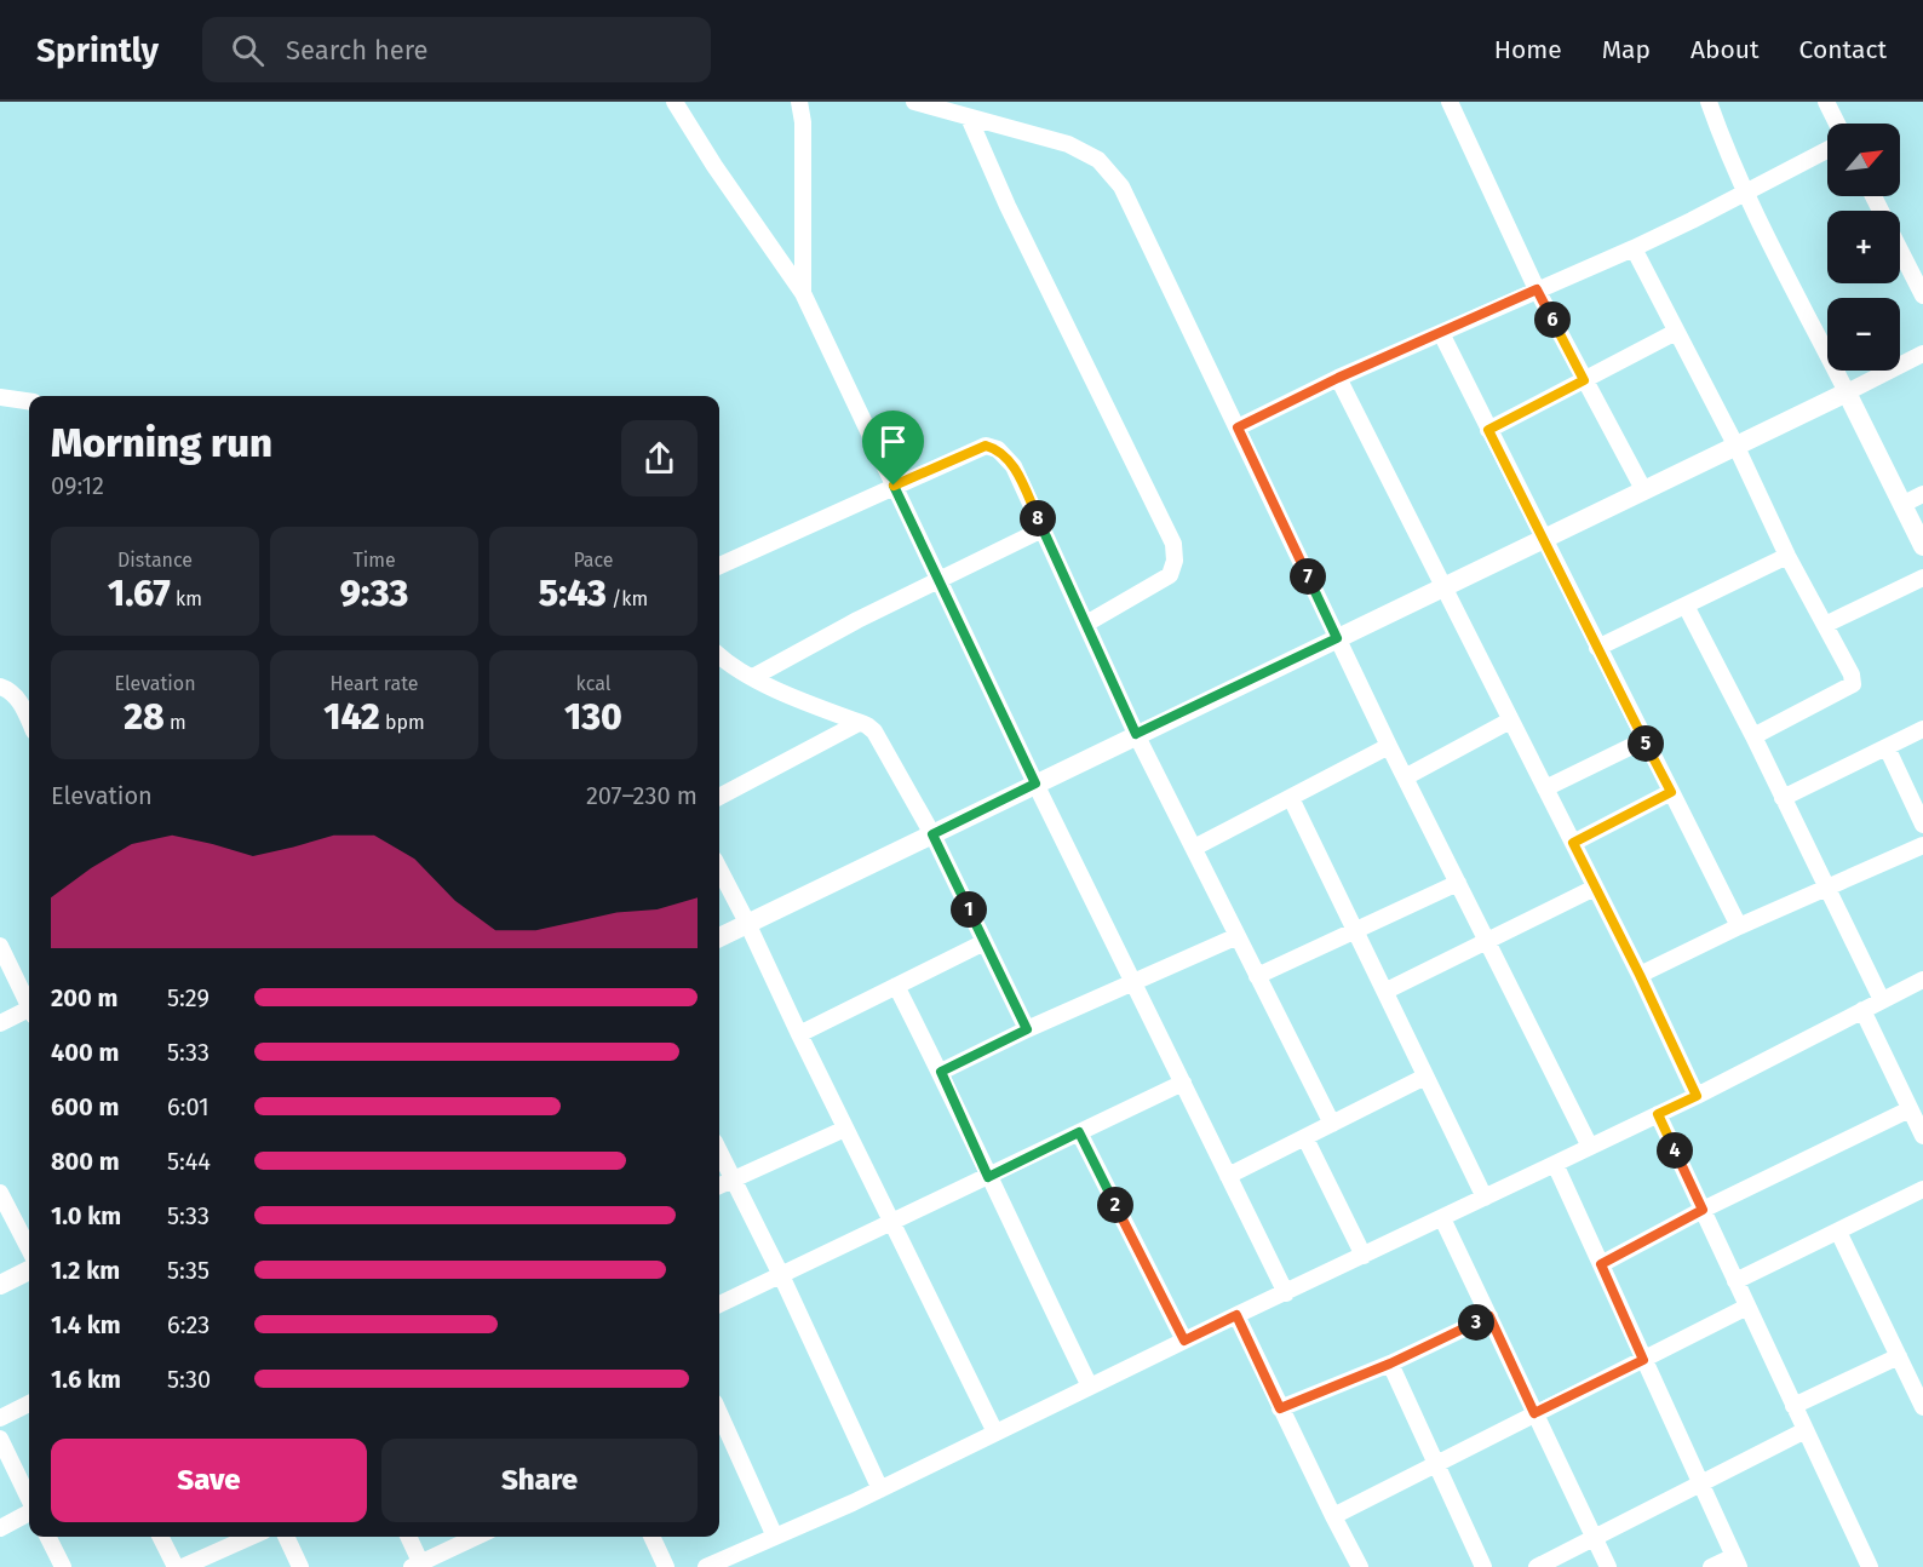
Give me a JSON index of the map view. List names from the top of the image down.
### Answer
{
  "north": "top right",
  "page": {
    "header": "Sprintly",
    "search": "Search here",
    "nav": [
      "Home",
      "Map",
      "About",
      "Contact"
    ],
    "map_buttons": ["+", "−"],
    "pins": [
      "6",
      "8",
      "7",
      "5",
      "1",
      "4",
      "2",
      "3"
    ],
    "heading": ["Morning run", "09:12"],
    "stats": [
      ["Distance", "1.67 km"],
      ["Time", "9:33"],
      ["Pace", "5:43 /km"],
      ["Elevation", "28 m"],
      ["Heart rate", "142 bpm"],
      ["kcal", "130"]
    ],
    "chart": ["Elevation", "207–230 m"],
    "list": [
      {
        "name": "200 m",
        "note": "5:29"
      },
      {
        "name": "400 m",
        "note": "5:33"
      },
      {
        "name": "600 m",
        "note": "6:01"
      },
      {
        "name": "800 m",
        "note": "5:44"
      },
      {
        "name": "1.0 km",
        "note": "5:33"
      },
      {
        "name": "1.2 km",
        "note": "5:35"
      },
      {
        "name": "1.4 km",
        "note": "6:23"
      },
      {
        "name": "1.6 km",
        "note": "5:30"
      }
    ],
    "buttons": ["Save", "Share"]
  }
}
